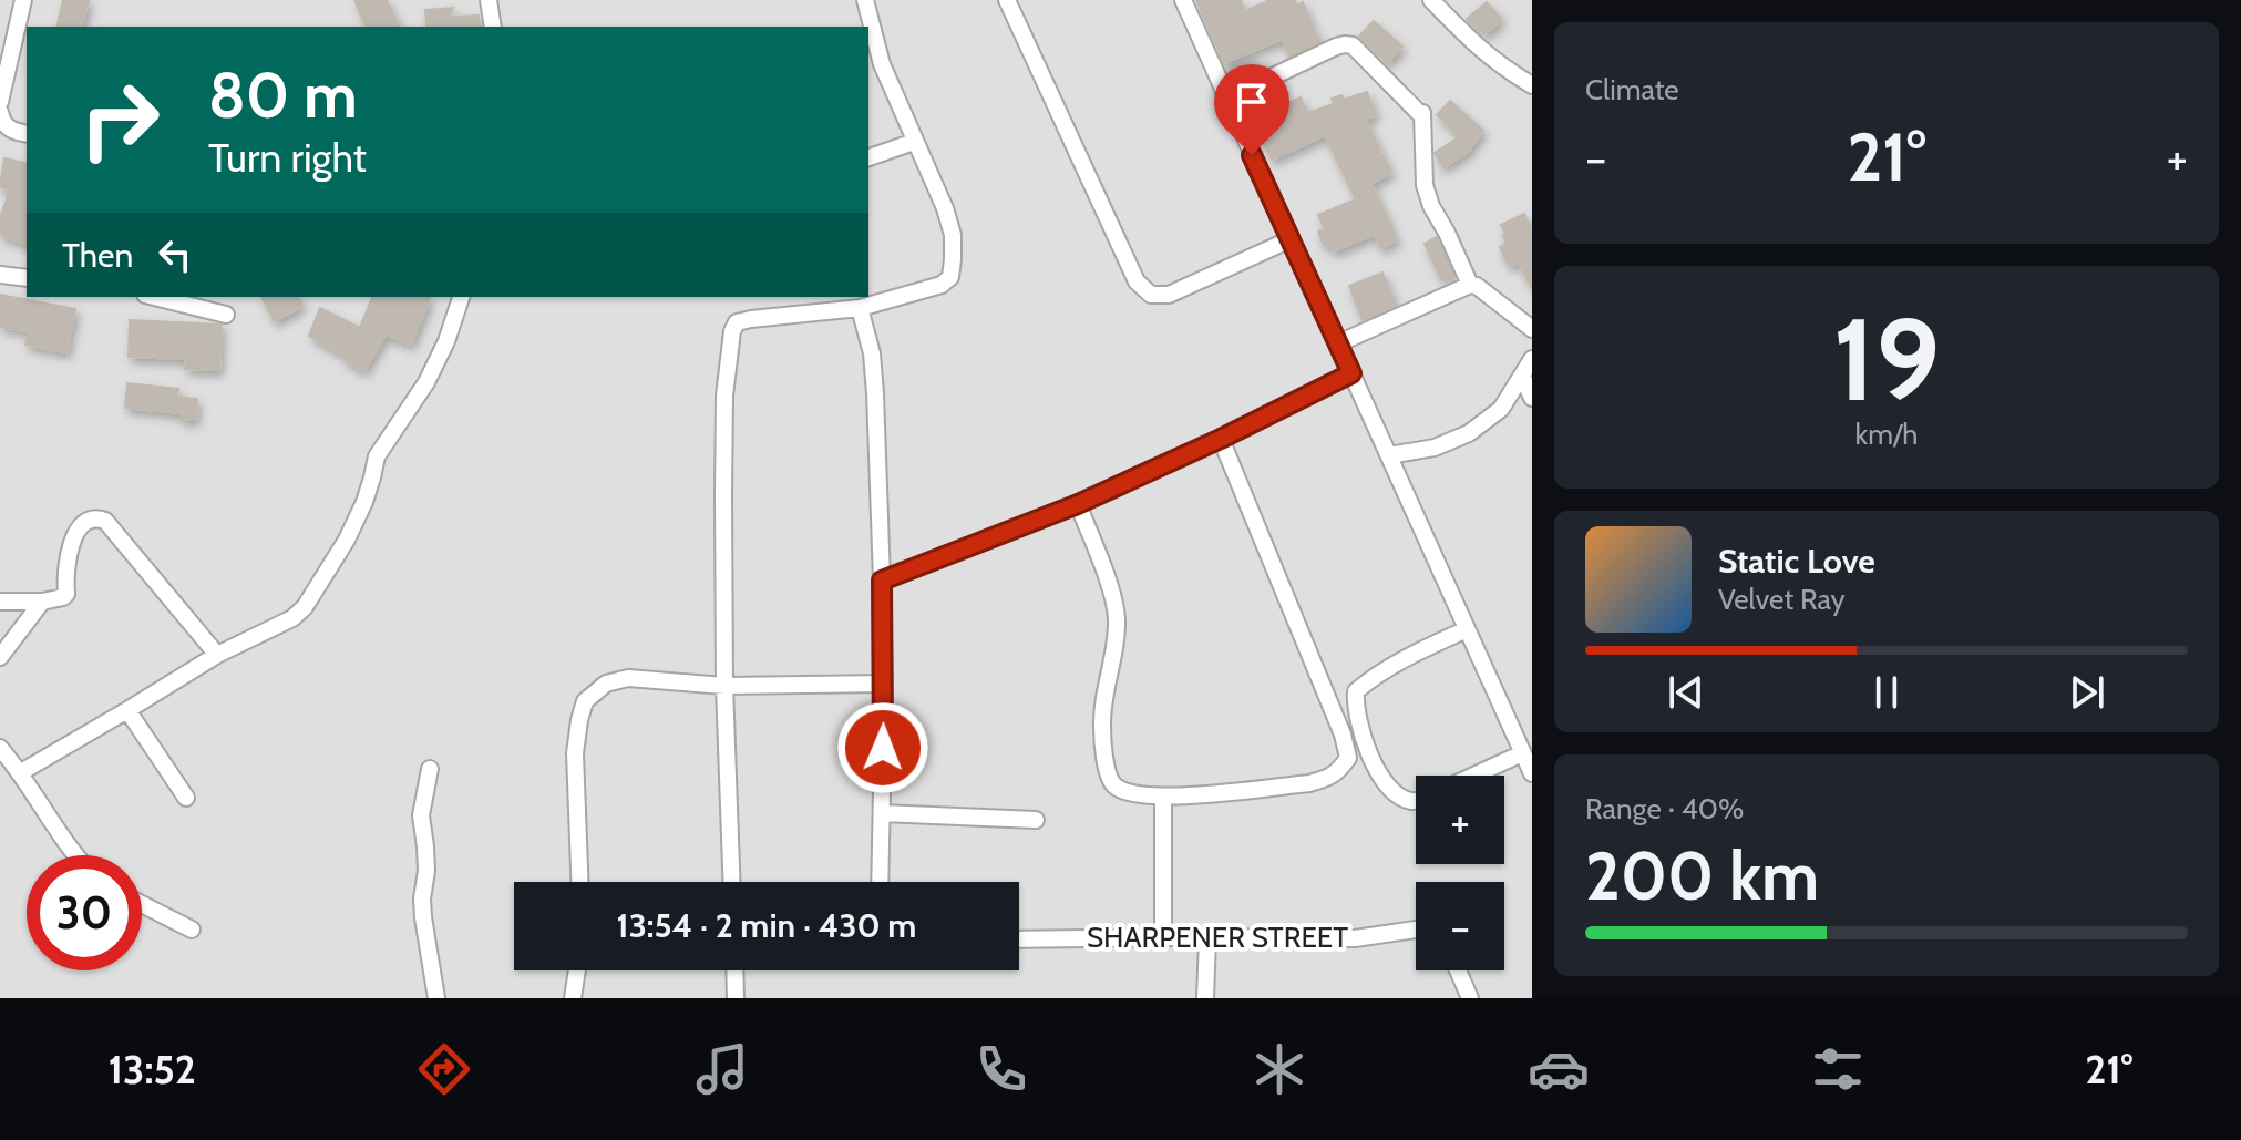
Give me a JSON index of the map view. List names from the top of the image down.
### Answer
{
  "streets": {
    "street": ["SHARPENER STREET"]
  },
  "page": {
    "tile": [
      "Climate",
      ["19", "km/h"],
      ["Range · 40%", "200 km"]
    ],
    "turn": ["80 m", "Turn right"],
    "heat": ["−", "21°", "+"],
    "then": "Then",
    "song": ["Static Love", "Velvet Ray"],
    "map_buttons": ["+", "−"],
    "limit": "30",
    "trip": "13:54 · 2 min · 430 m",
    "tabs": ["13:52", "21°"]
  }
}
